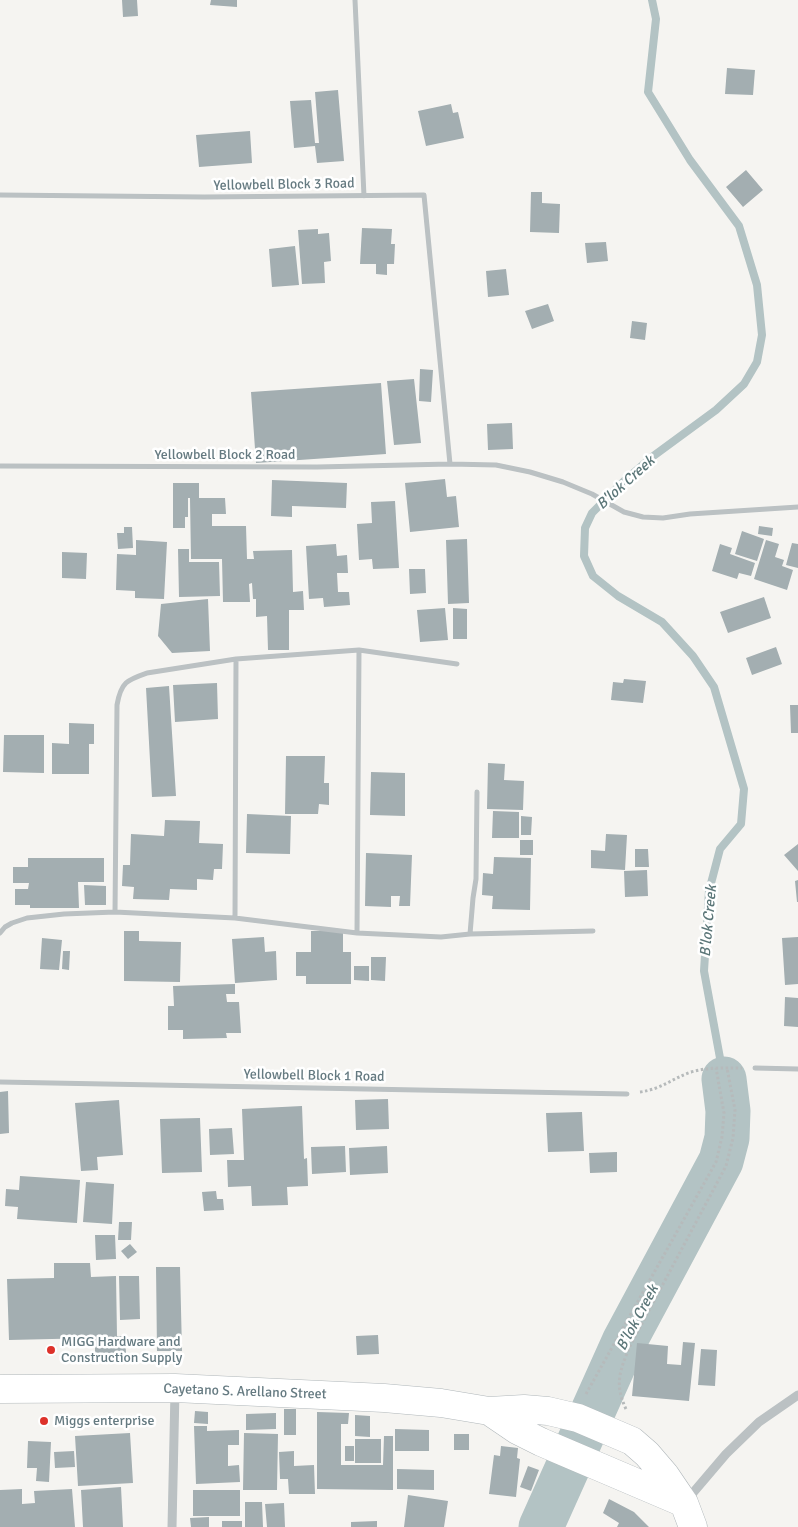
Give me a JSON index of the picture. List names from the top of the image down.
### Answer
{
  "streets": {
    "main road": ["Cayetano S. Arellano Street"],
    "street": ["Yellowbell Block 3 Road", "Yellowbell Block 2 Road", "Yellowbell Block 1 Road"]
  },
  "crossings": [
    ["Yellowbell Block 3 Road", "Yellowbell Block 2 Road"]
  ],
  "water": ["B'lok Creek"],
  "places": ["MIGG Hardware and Construction Supply", "Miggs enterprise"]
}
